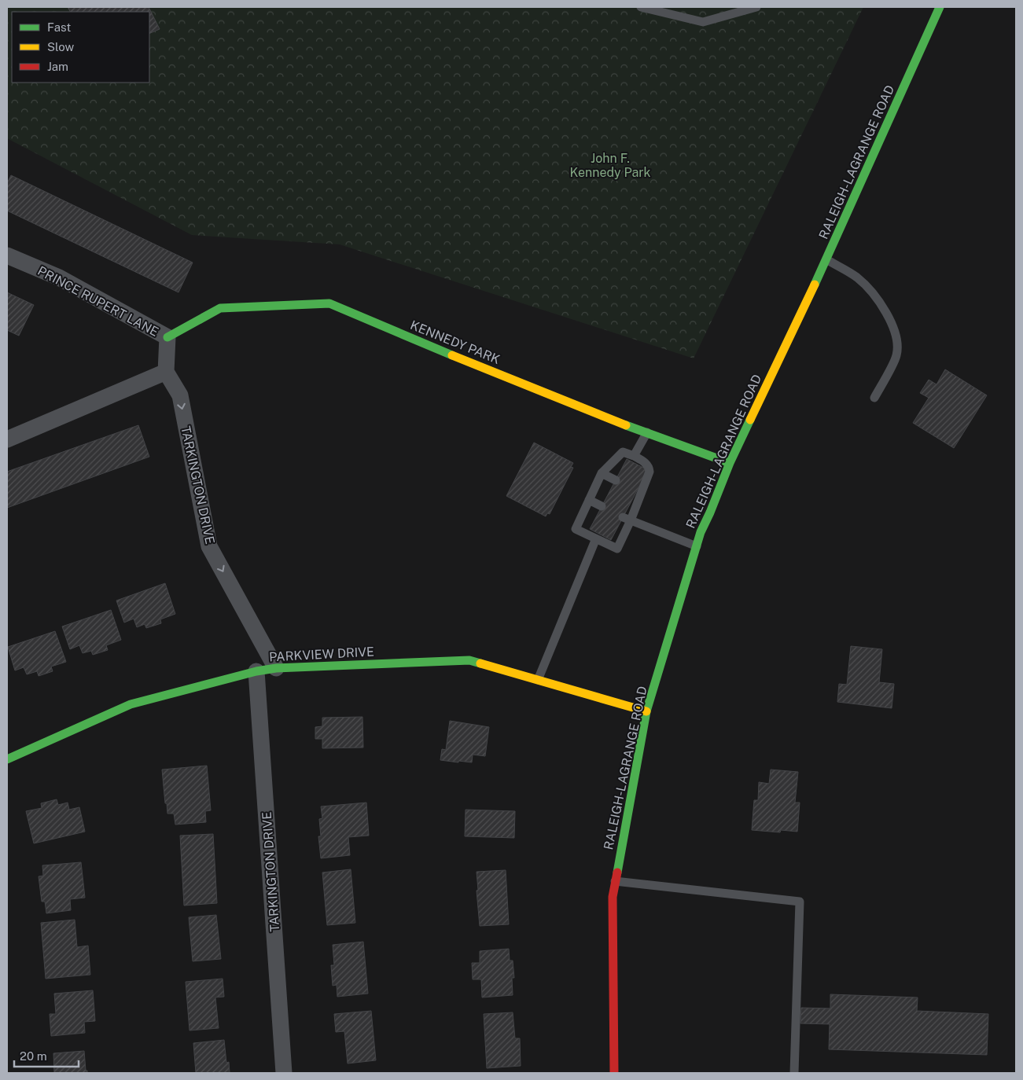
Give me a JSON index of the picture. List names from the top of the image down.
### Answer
{
  "streets": {
    "street": [
      "RALEIGH-LAGRANGE ROAD",
      "PRINCE RUPERT LANE",
      "KENNEDY PARK",
      "TARKINGTON DRIVE",
      "PARKVIEW DRIVE"
    ]
  },
  "crossings": [
    ["RALEIGH-LAGRANGE ROAD", "KENNEDY PARK"],
    ["RALEIGH-LAGRANGE ROAD", "PARKVIEW DRIVE"],
    ["PRINCE RUPERT LANE", "KENNEDY PARK"],
    ["TARKINGTON DRIVE", "PARKVIEW DRIVE"]
  ],
  "one_way": ["TARKINGTON DRIVE"],
  "parks": ["John F. Kennedy Park"],
  "legend": ["Fast", "Slow", "Jam"],
  "scale_bar": "20 m"
}
